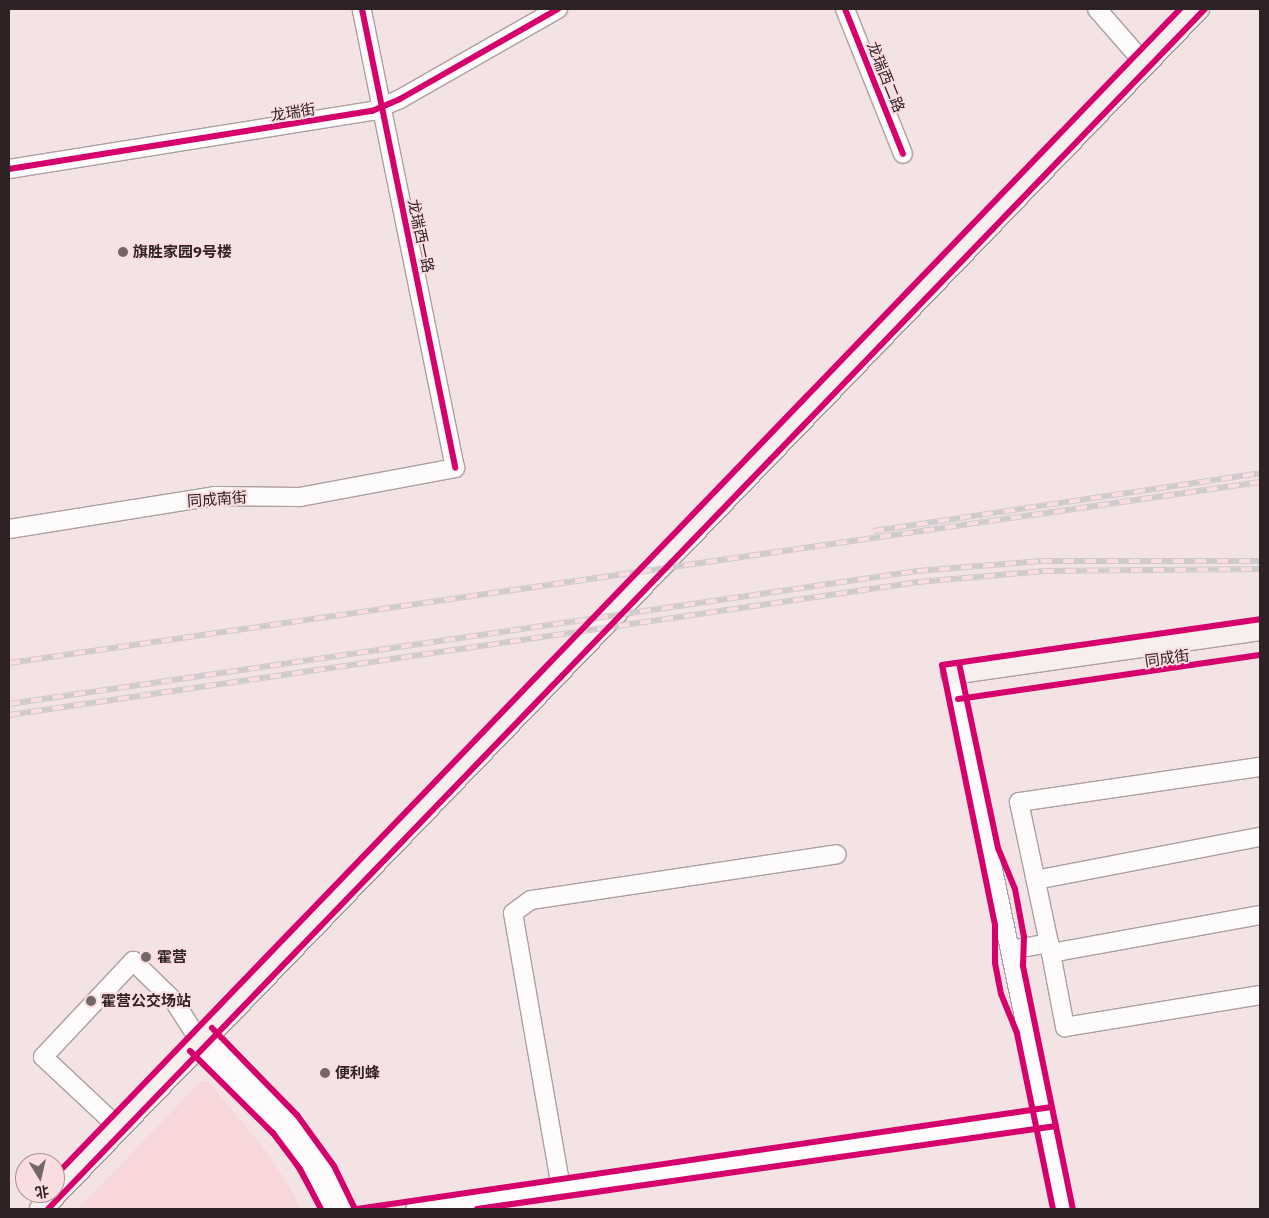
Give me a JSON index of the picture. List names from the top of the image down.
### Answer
{
  "streets": {
    "main road": ["同成街"],
    "street": [
      "龙瑞西二路",
      "龙瑞街",
      "龙瑞西一路",
      "同成南街"
    ]
  },
  "crossings": [
    ["龙瑞街", "龙瑞西一路"],
    ["龙瑞西一路", "同成南街"]
  ],
  "places": [
    "旗胜家园9号楼",
    "霍营",
    "霍营公交场站",
    "便利蜂"
  ],
  "north": "bottom"
}
